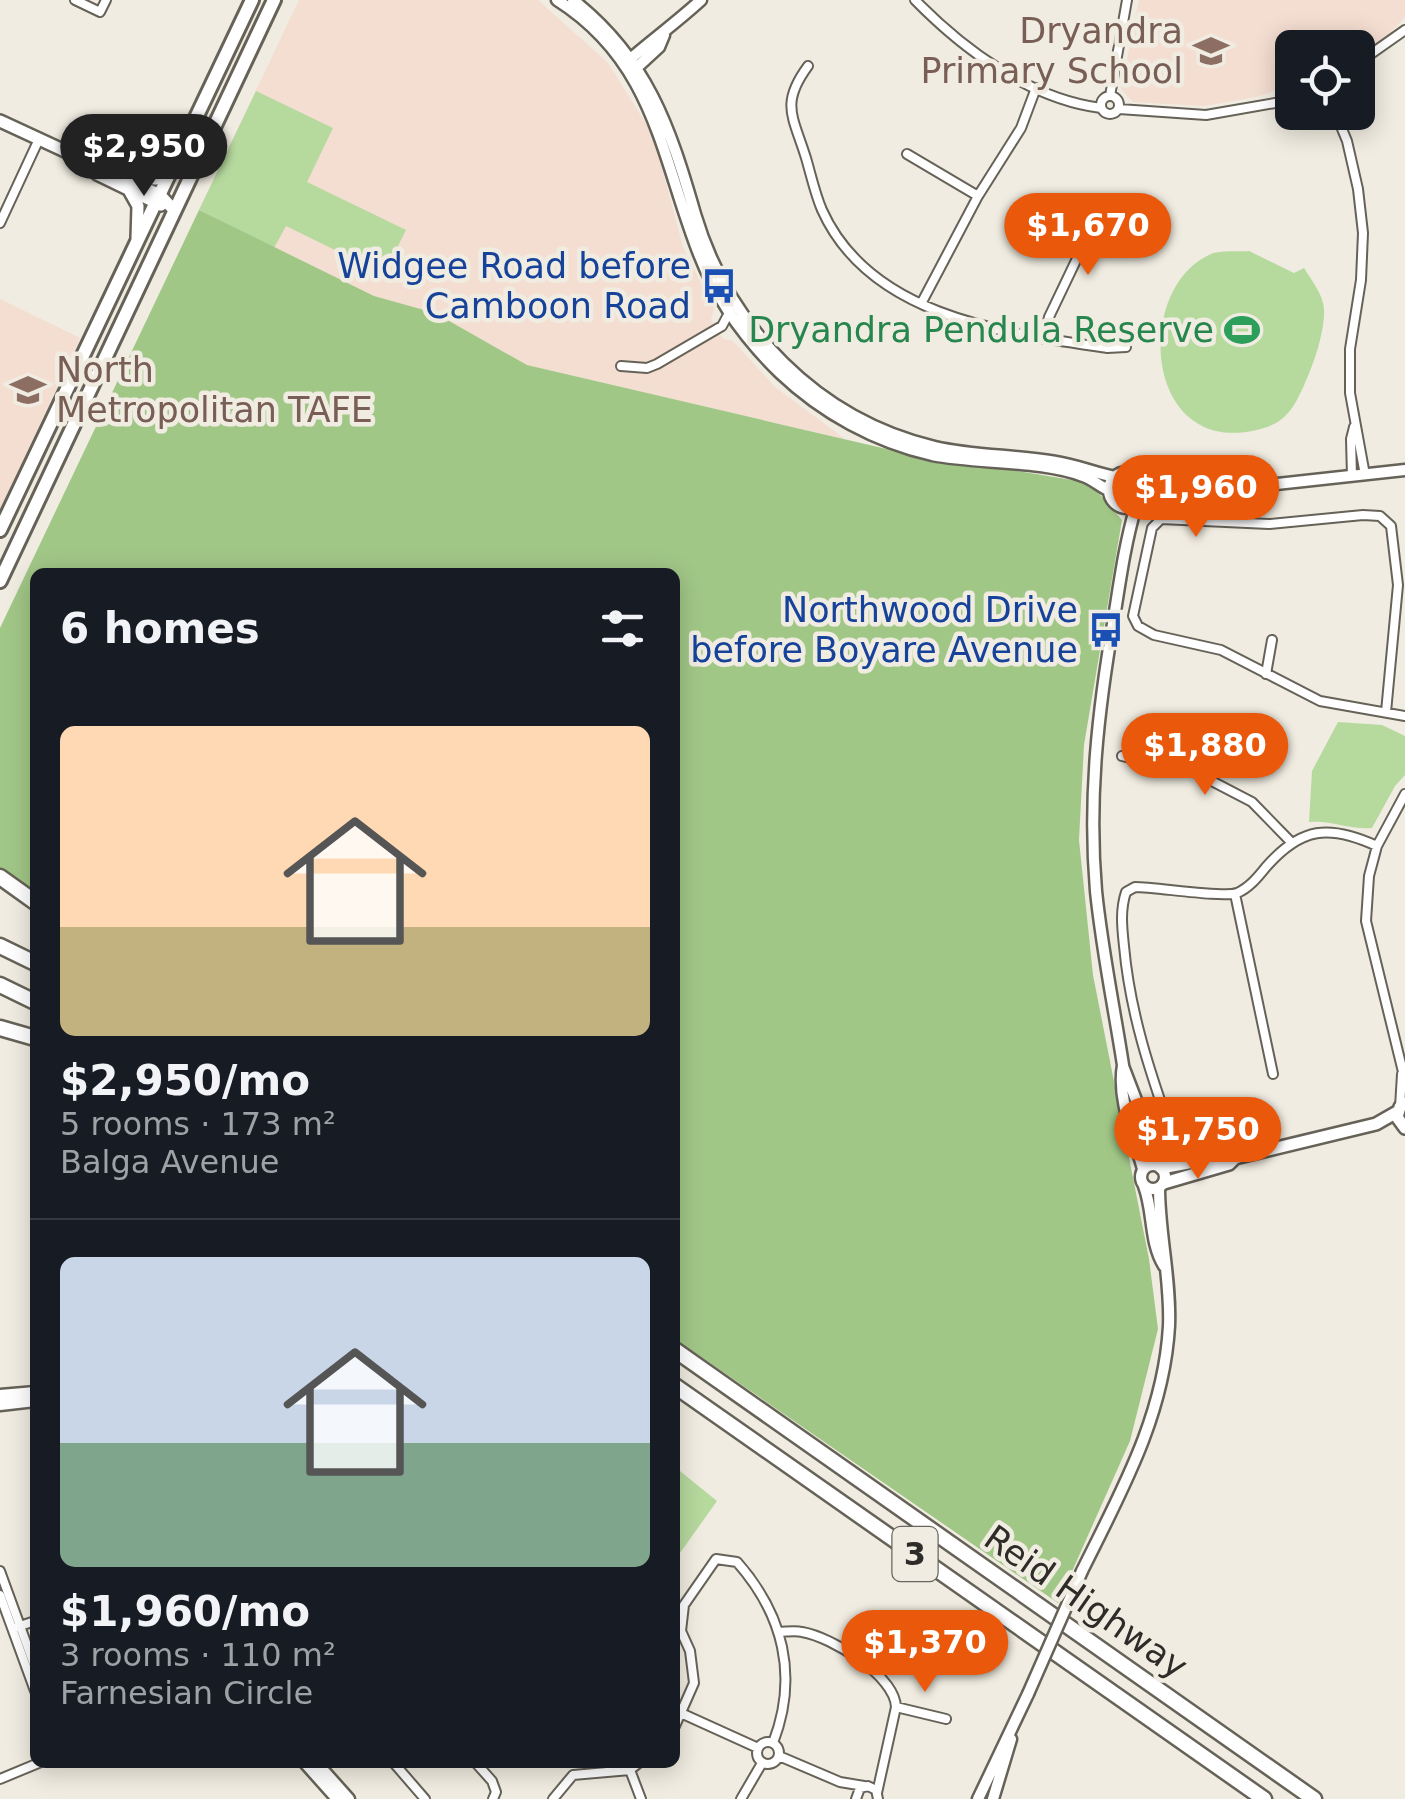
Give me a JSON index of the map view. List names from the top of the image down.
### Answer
{
  "streets": {
    "highway": ["3", "Reid Highway"]
  },
  "places": {
    "school or university": ["Dryandra Primary School", "North Metropolitan TAFE"],
    "bus stop": ["Widgee Road before Camboon Road", "Northwood Drive before Boyare Avenue"],
    "sports": ["Dryandra Pendula Reserve"]
  },
  "page": {
    "price": [
      "$2,950",
      "$1,670",
      "$1,960",
      "$1,880",
      "$1,750",
      "$1,370"
    ],
    "heading": "6 homes",
    "list": [
      {
        "name": "$2,950/mo",
        "note": "5 rooms · 173 m² · Balga Avenue"
      },
      {
        "name": "$1,960/mo",
        "note": "3 rooms · 110 m² · Farnesian Circle"
      }
    ]
  }
}
